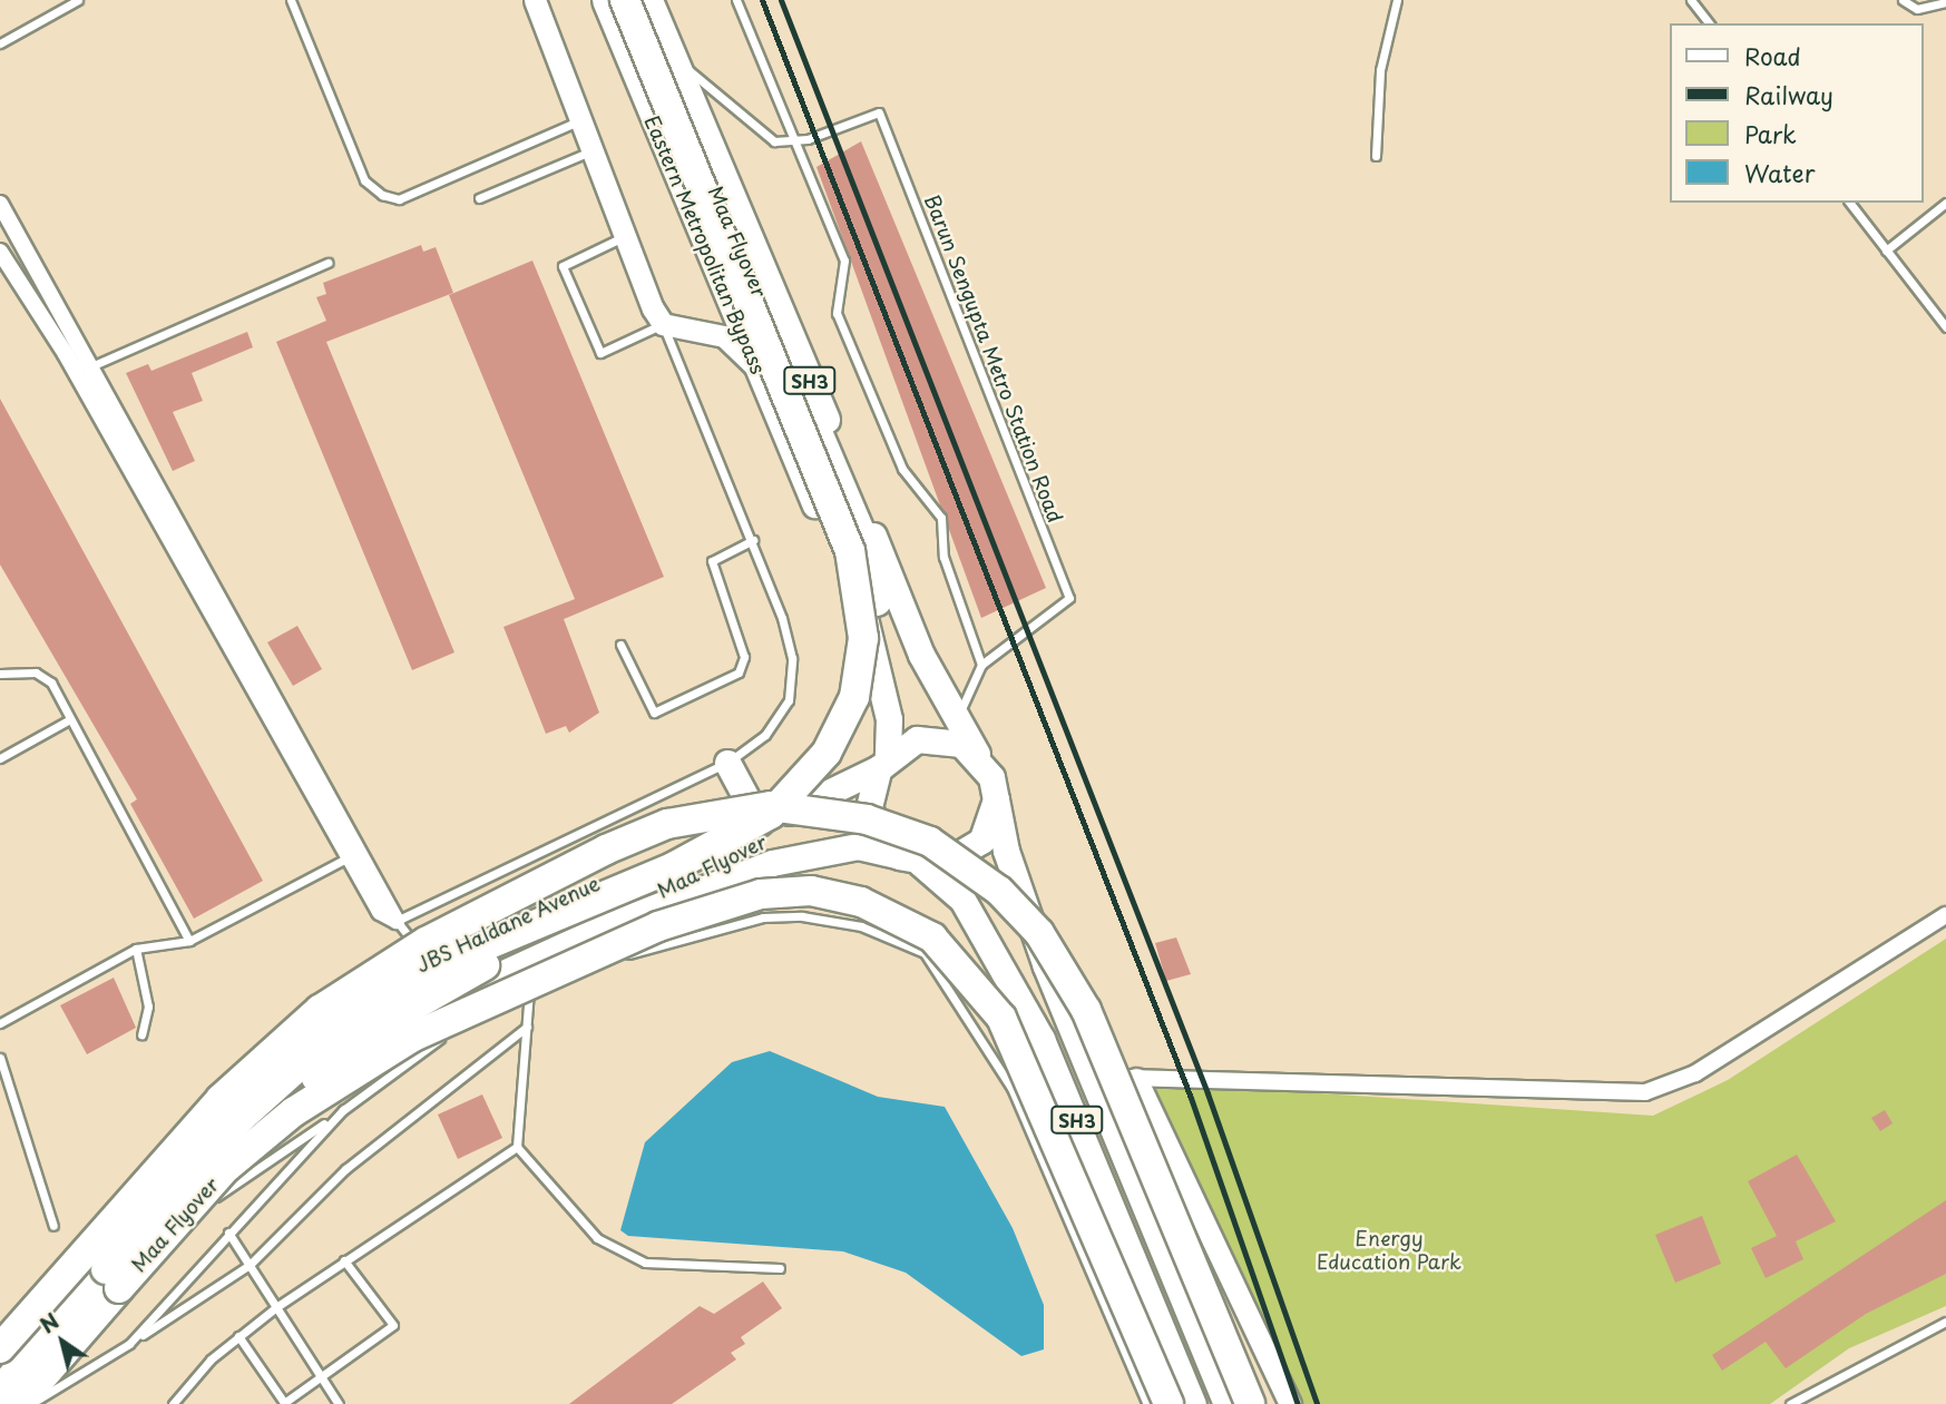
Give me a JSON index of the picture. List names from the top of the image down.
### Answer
{
  "streets": {
    "highway": ["Maa Flyover"],
    "main road": ["Eastern Metropolitan Bypass", "SH3", "JBS Haldane Avenue"],
    "lane": ["Barun Sengupta Metro Station Road"]
  },
  "crossings": [
    ["Eastern Metropolitan Bypass", "SH3"],
    ["Eastern Metropolitan Bypass", "JBS Haldane Avenue"],
    ["Barun Sengupta Metro Station Road", "SH3"],
    ["SH3", "JBS Haldane Avenue"]
  ],
  "parks": ["Energy Education Park"],
  "legend": [
    "Road",
    "Railway",
    "Park",
    "Water"
  ],
  "north": "top left"
}
